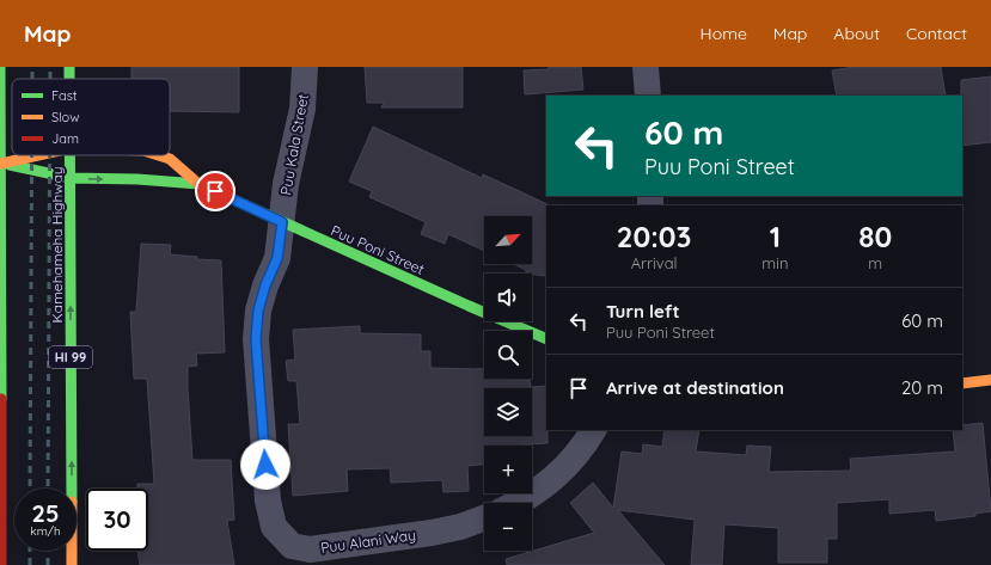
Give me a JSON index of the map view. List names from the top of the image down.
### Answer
{
  "streets": {
    "main road": ["Kamehameha Highway", "Puu Poni Street", "HI 99"],
    "street": ["Puu Kala Street", "Puu Alani Way"]
  },
  "crossings": [
    ["Puu Kala Street", "Puu Poni Street"],
    ["Puu Kala Street", "Puu Alani Way"],
    ["Kamehameha Highway", "Puu Poni Street"],
    ["Puu Poni Street", "Puu Alani Way"]
  ],
  "legend": ["Fast", "Slow", "Jam"],
  "north": "top right",
  "page": {
    "header": "Map",
    "nav": [
      "Home",
      "Map",
      "About",
      "Contact"
    ],
    "turn": ["60 m", "Puu Poni Street"],
    "eta": [
      "20:03",
      "Arrival",
      "1",
      "min",
      "80",
      "m"
    ],
    "map_buttons": ["+", "−"],
    "list": [
      {
        "name": "Turn left",
        "note": "Puu Poni Street",
        "value": "60 m"
      },
      {
        "name": "Arrive at destination",
        "value": "20 m"
      }
    ],
    "speed": "25 km/h",
    "limit": "30"
  }
}
